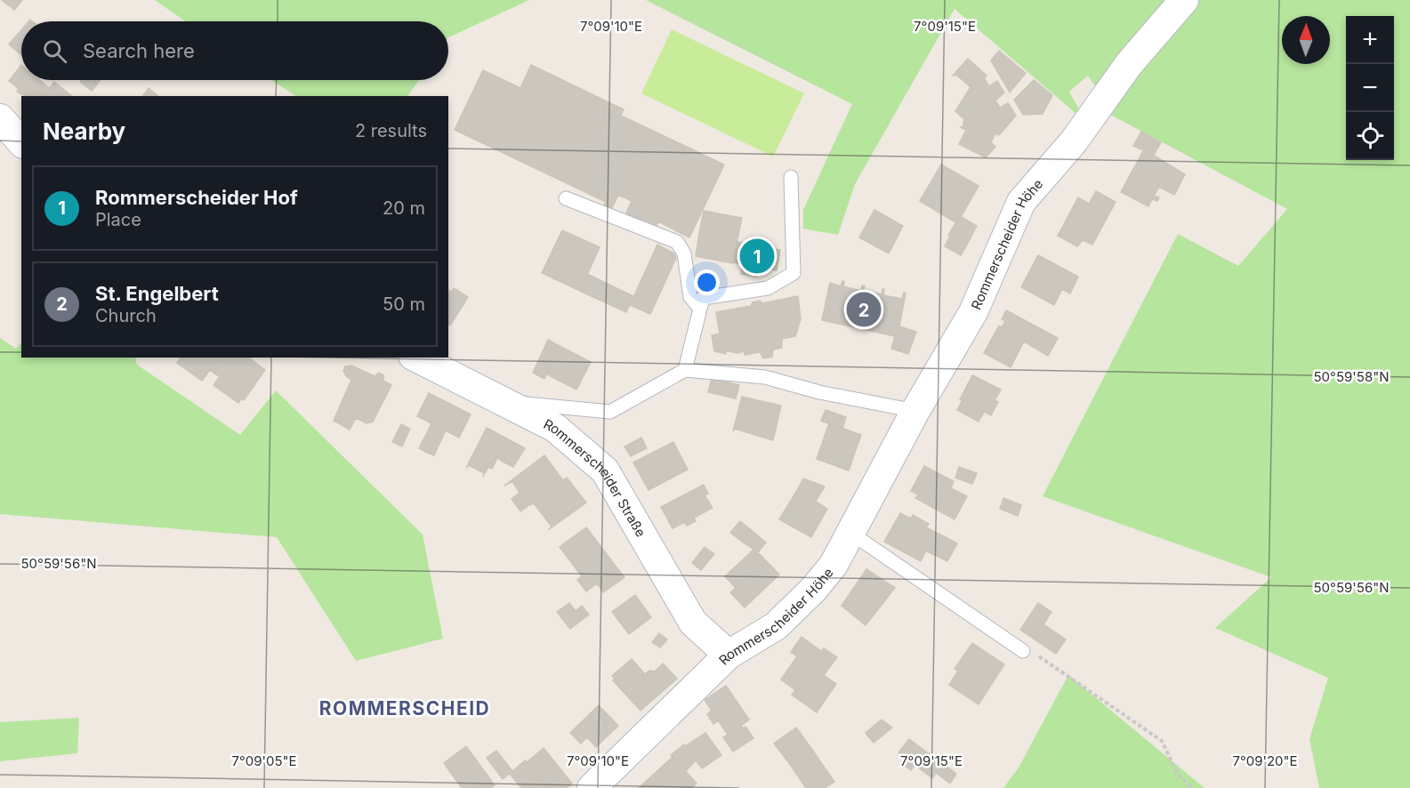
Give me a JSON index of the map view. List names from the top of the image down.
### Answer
{
  "streets": {
    "street": ["Rommerscheider Höhe", "Rommerscheider Straße"]
  },
  "crossings": [
    ["Rommerscheider Höhe", "Rommerscheider Straße"]
  ],
  "districts": ["ROMMERSCHEID"],
  "north": "top",
  "page": {
    "map_buttons": ["+", "−"],
    "search": "Search here",
    "heading": ["Nearby", "2 results"],
    "list": [
      {
        "mark": "1",
        "name": "Rommerscheider Hof",
        "note": "Place",
        "value": "20 m"
      },
      {
        "mark": "2",
        "name": "St. Engelbert",
        "note": "Church",
        "value": "50 m"
      }
    ],
    "pins": ["1", "2"]
  },
  "coordinates": [
    "7°09'10\"E",
    "7°09'15\"E",
    "50°59'58\"N",
    "50°59'56\"N",
    "7°09'05\"E",
    "7°09'20\"E"
  ]
}
